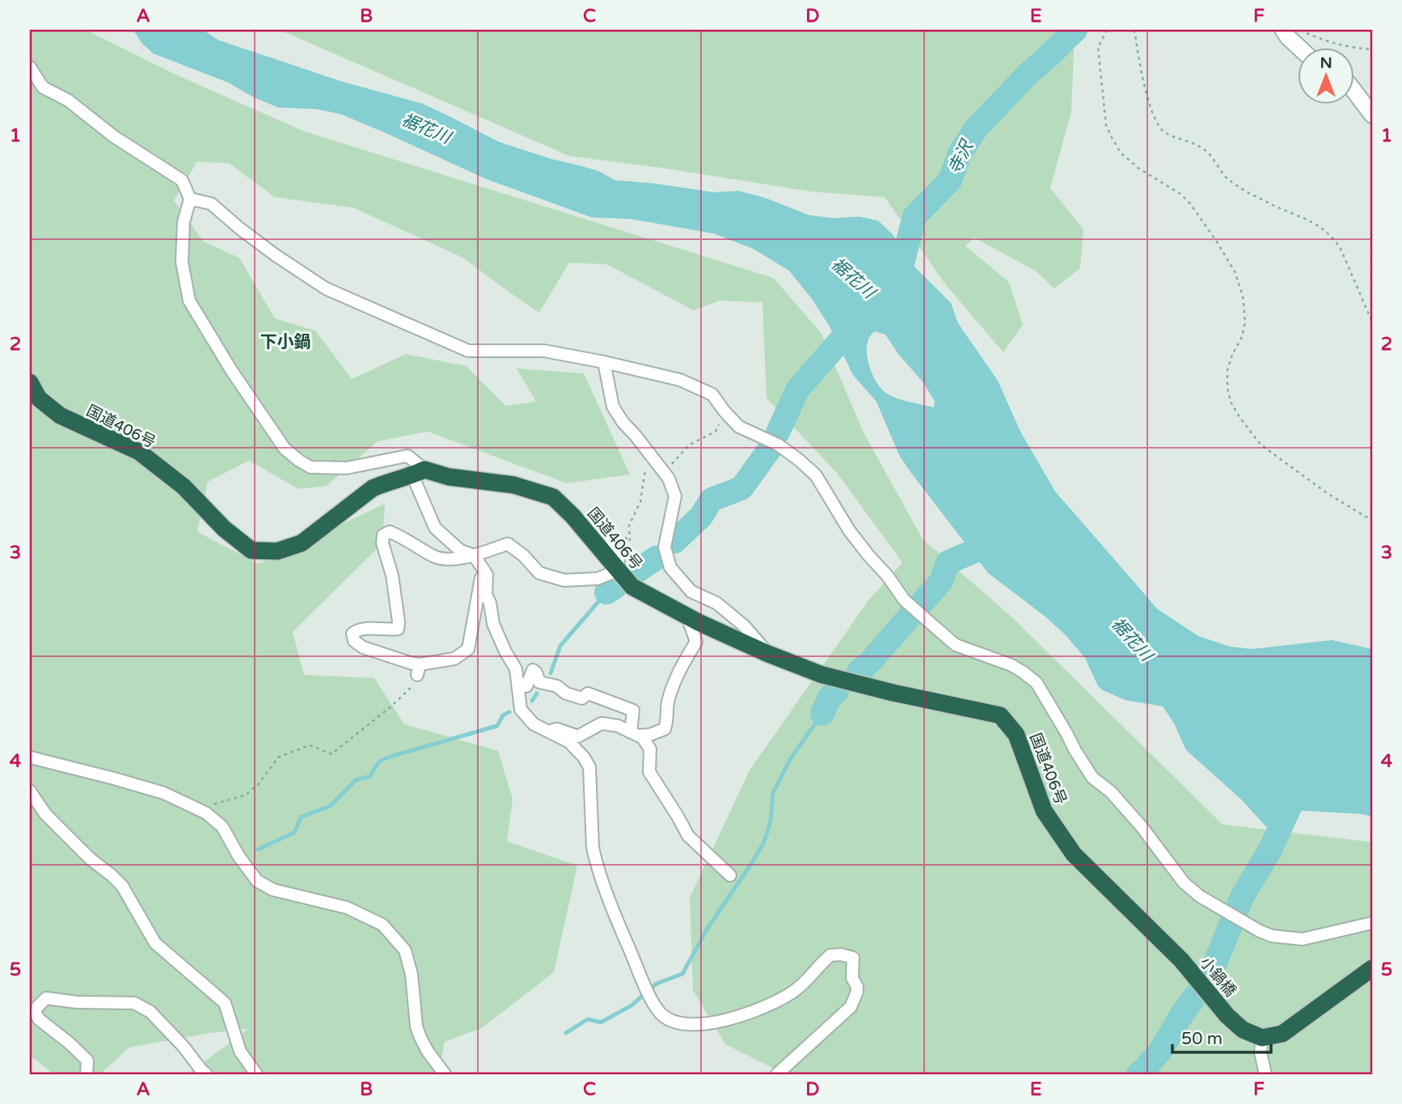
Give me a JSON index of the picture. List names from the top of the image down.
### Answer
{
  "streets": {
    "highway": ["国道406号", "小鍋橋"]
  },
  "crossings": [
    ["国道406号", "小鍋橋"]
  ],
  "districts": ["下小鍋"],
  "water": ["裾花川", "寺沢"],
  "scale_bar": "50 m",
  "north": "top",
  "grid": {
    "columns": [
      "A",
      "B",
      "C",
      "D",
      "E",
      "F"
    ],
    "rows": [
      "1",
      "2",
      "3",
      "4",
      "5"
    ]
  }
}
